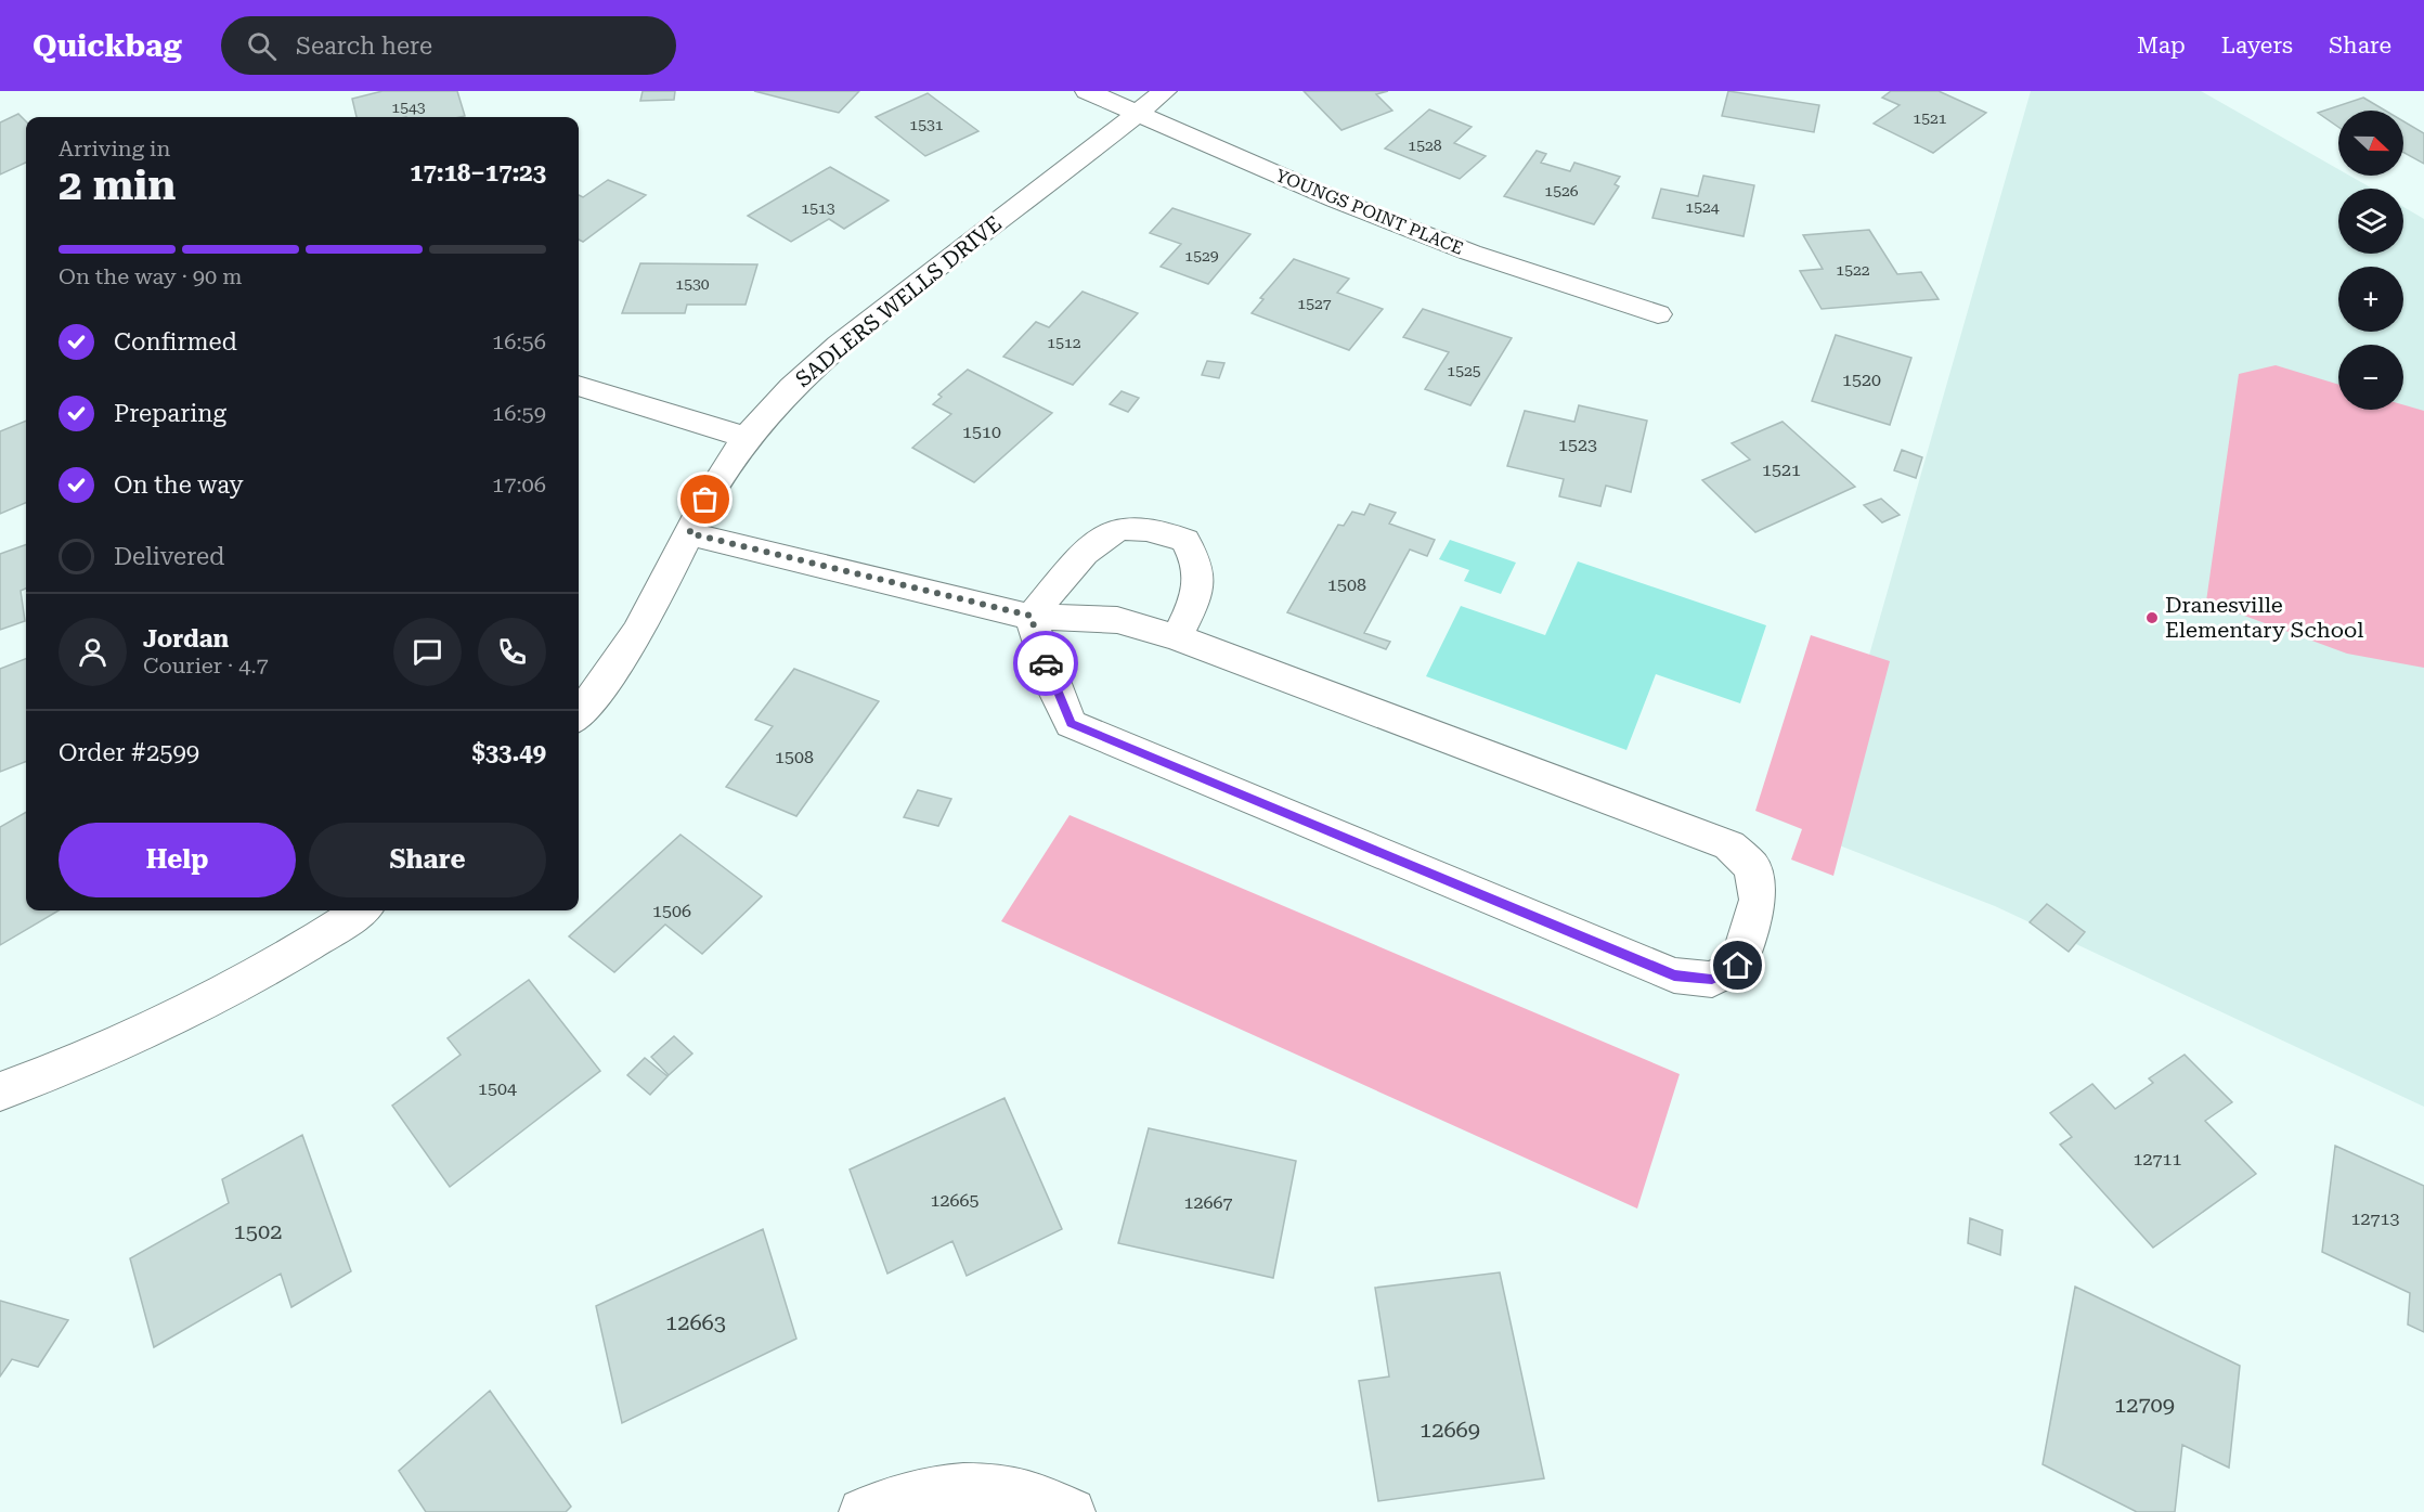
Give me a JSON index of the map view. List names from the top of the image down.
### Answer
{
  "streets": {
    "street": ["YOUNGS POINT PLACE", "SADLERS WELLS DRIVE"]
  },
  "crossings": [
    ["YOUNGS POINT PLACE", "SADLERS WELLS DRIVE"]
  ],
  "places": ["Dranesville Elementary School"],
  "house_numbers": [
    "1543",
    "1521",
    "1531",
    "1528",
    "1526",
    "1524",
    "1513",
    "1529",
    "1522",
    "1530",
    "1527",
    "1512",
    "1525",
    "1520",
    "1510",
    "1523",
    "1521",
    "1508",
    "1508",
    "1506",
    "1504",
    "12711",
    "12665",
    "12667",
    "12713",
    "1502",
    "12663",
    "12709",
    "12669"
  ],
  "north": "right",
  "page": {
    "header": "Quickbag",
    "search": "Search here",
    "nav": ["Map", "Layers", "Share"],
    "map_buttons": ["+", "−"],
    "heading": ["2 min", "Arriving in", "17:18–17:23"],
    "panel": [
      "Jordan",
      "Courier · 4.7",
      "Order #2599",
      "$33.49"
    ],
    "bar": "On the way · 90 m",
    "list": [
      ["Confirmed", "16:56"],
      ["Preparing", "16:59"],
      ["On the way", "17:06"],
      "Delivered"
    ],
    "buttons": ["Help", "Share"]
  }
}
